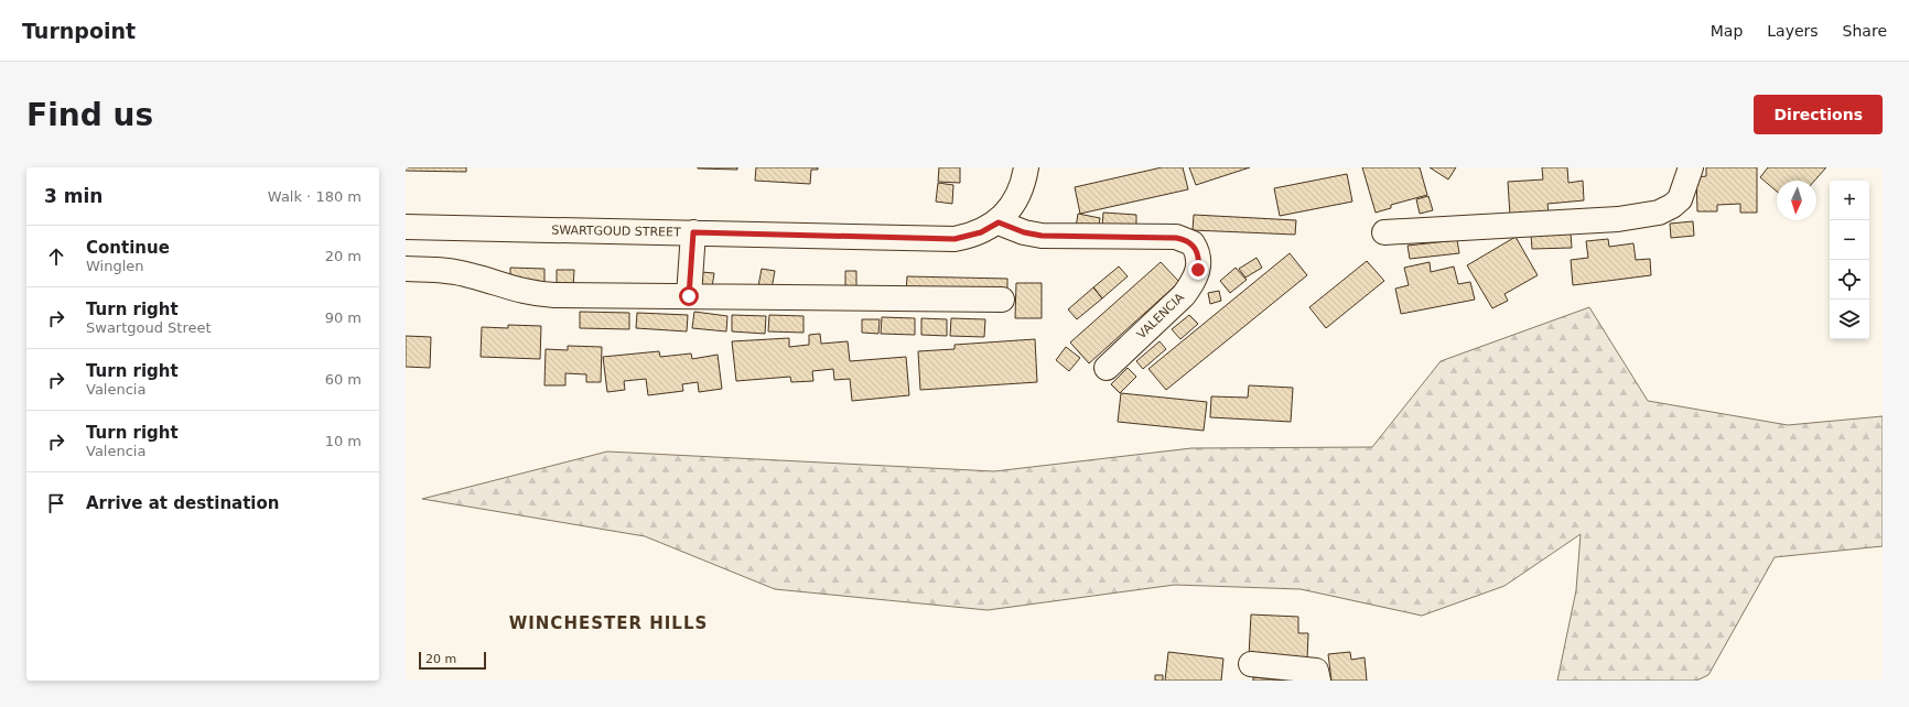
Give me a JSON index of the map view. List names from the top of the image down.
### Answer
{
  "streets": {
    "street": ["SWARTGOUD STREET", "VALENCIA"]
  },
  "crossings": [
    ["SWARTGOUD STREET", "VALENCIA"]
  ],
  "districts": ["WINCHESTER HILLS"],
  "scale_bar": "20 m",
  "north": "bottom",
  "page": {
    "header": "Turnpoint",
    "nav": ["Map", "Layers", "Share"],
    "buttons": "Directions",
    "title": "Find us",
    "heading": ["3 min", "Walk · 180 m"],
    "map_buttons": ["+", "−"],
    "list": [
      ["Continue", "Winglen", "20 m"],
      ["Turn right", "Swartgoud Street", "90 m"],
      ["Turn right", "Valencia", "60 m"],
      ["Turn right", "Valencia", "10 m"],
      "Arrive at destination"
    ],
    "scale": "20 m"
  }
}
